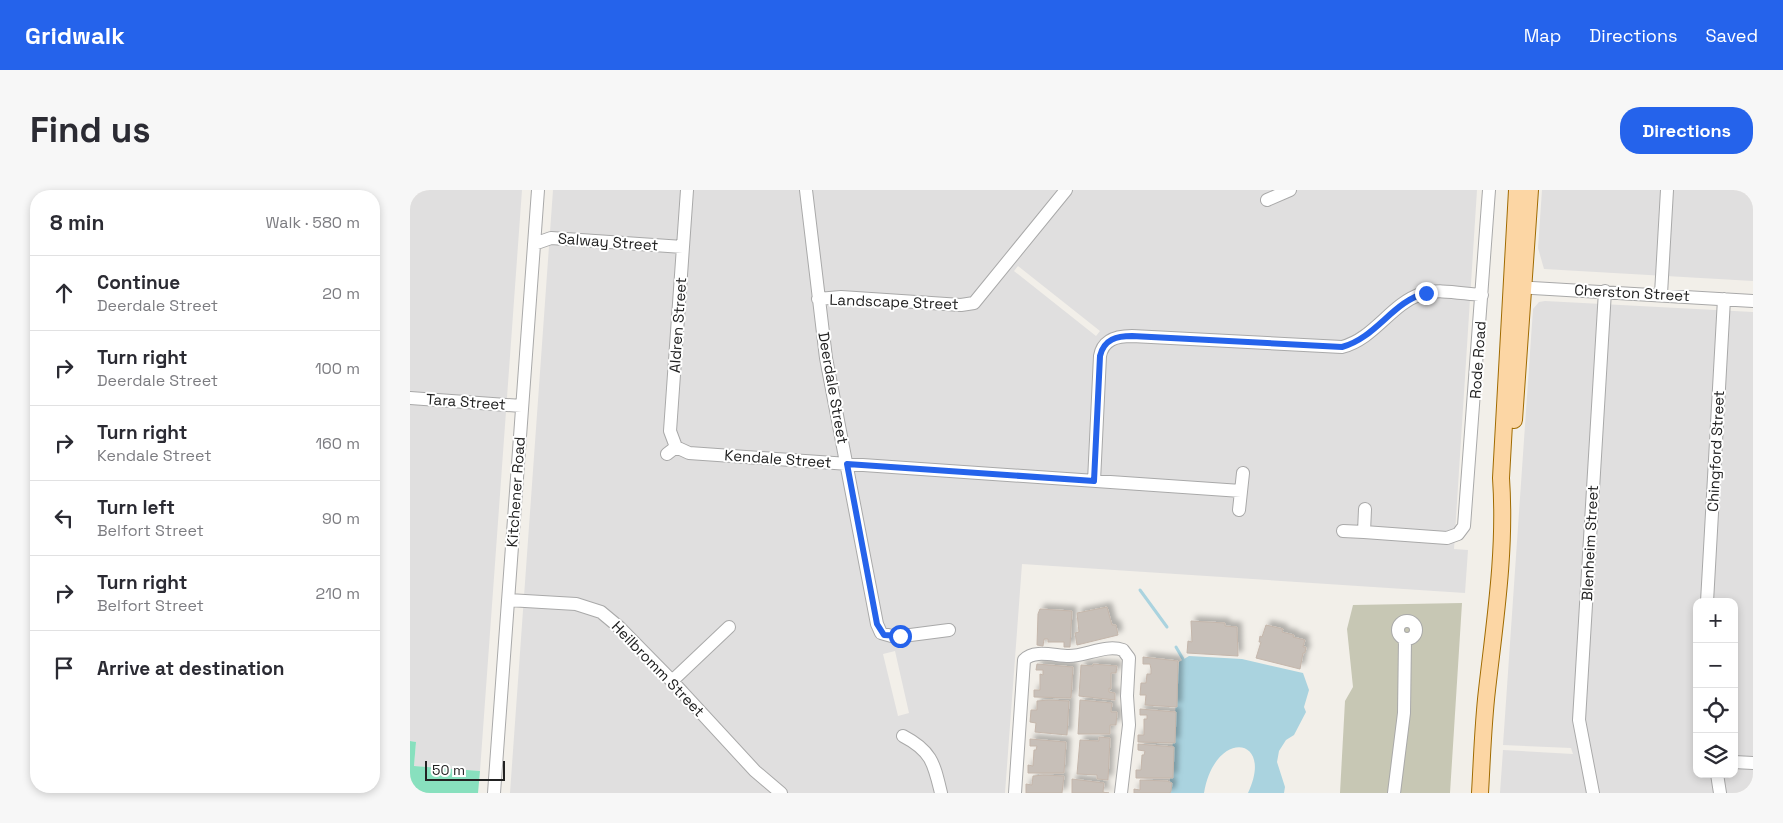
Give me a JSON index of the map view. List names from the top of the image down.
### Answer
{
  "streets": {
    "main road": ["Rode Road"],
    "street": [
      "Salway Street",
      "Cherston Street",
      "Landscape Street",
      "Aldren Street",
      "Deerdale Street",
      "Tara Street",
      "Chingford Street",
      "Kendale Street",
      "Kitchener Road",
      "Blenheim Street",
      "Heilbromm Street"
    ]
  },
  "crossings": [
    ["Salway Street", "Aldren Street"],
    ["Salway Street", "Kitchener Road"],
    ["Cherston Street", "Rode Road"],
    ["Cherston Street", "Chingford Street"],
    ["Cherston Street", "Blenheim Street"],
    ["Landscape Street", "Deerdale Street"],
    ["Aldren Street", "Kendale Street"],
    ["Deerdale Street", "Kendale Street"],
    ["Tara Street", "Kitchener Road"],
    ["Kitchener Road", "Heilbromm Street"]
  ],
  "scale_bar": "50 m",
  "page": {
    "header": "Gridwalk",
    "nav": ["Map", "Directions", "Saved"],
    "buttons": "Directions",
    "title": "Find us",
    "heading": ["8 min", "Walk · 580 m"],
    "list": [
      ["Continue", "Deerdale Street", "20 m"],
      ["Turn right", "Deerdale Street", "100 m"],
      ["Turn right", "Kendale Street", "160 m"],
      ["Turn left", "Belfort Street", "90 m"],
      ["Turn right", "Belfort Street", "210 m"],
      "Arrive at destination"
    ],
    "map_buttons": ["+", "−"],
    "scale": "50 m"
  }
}
